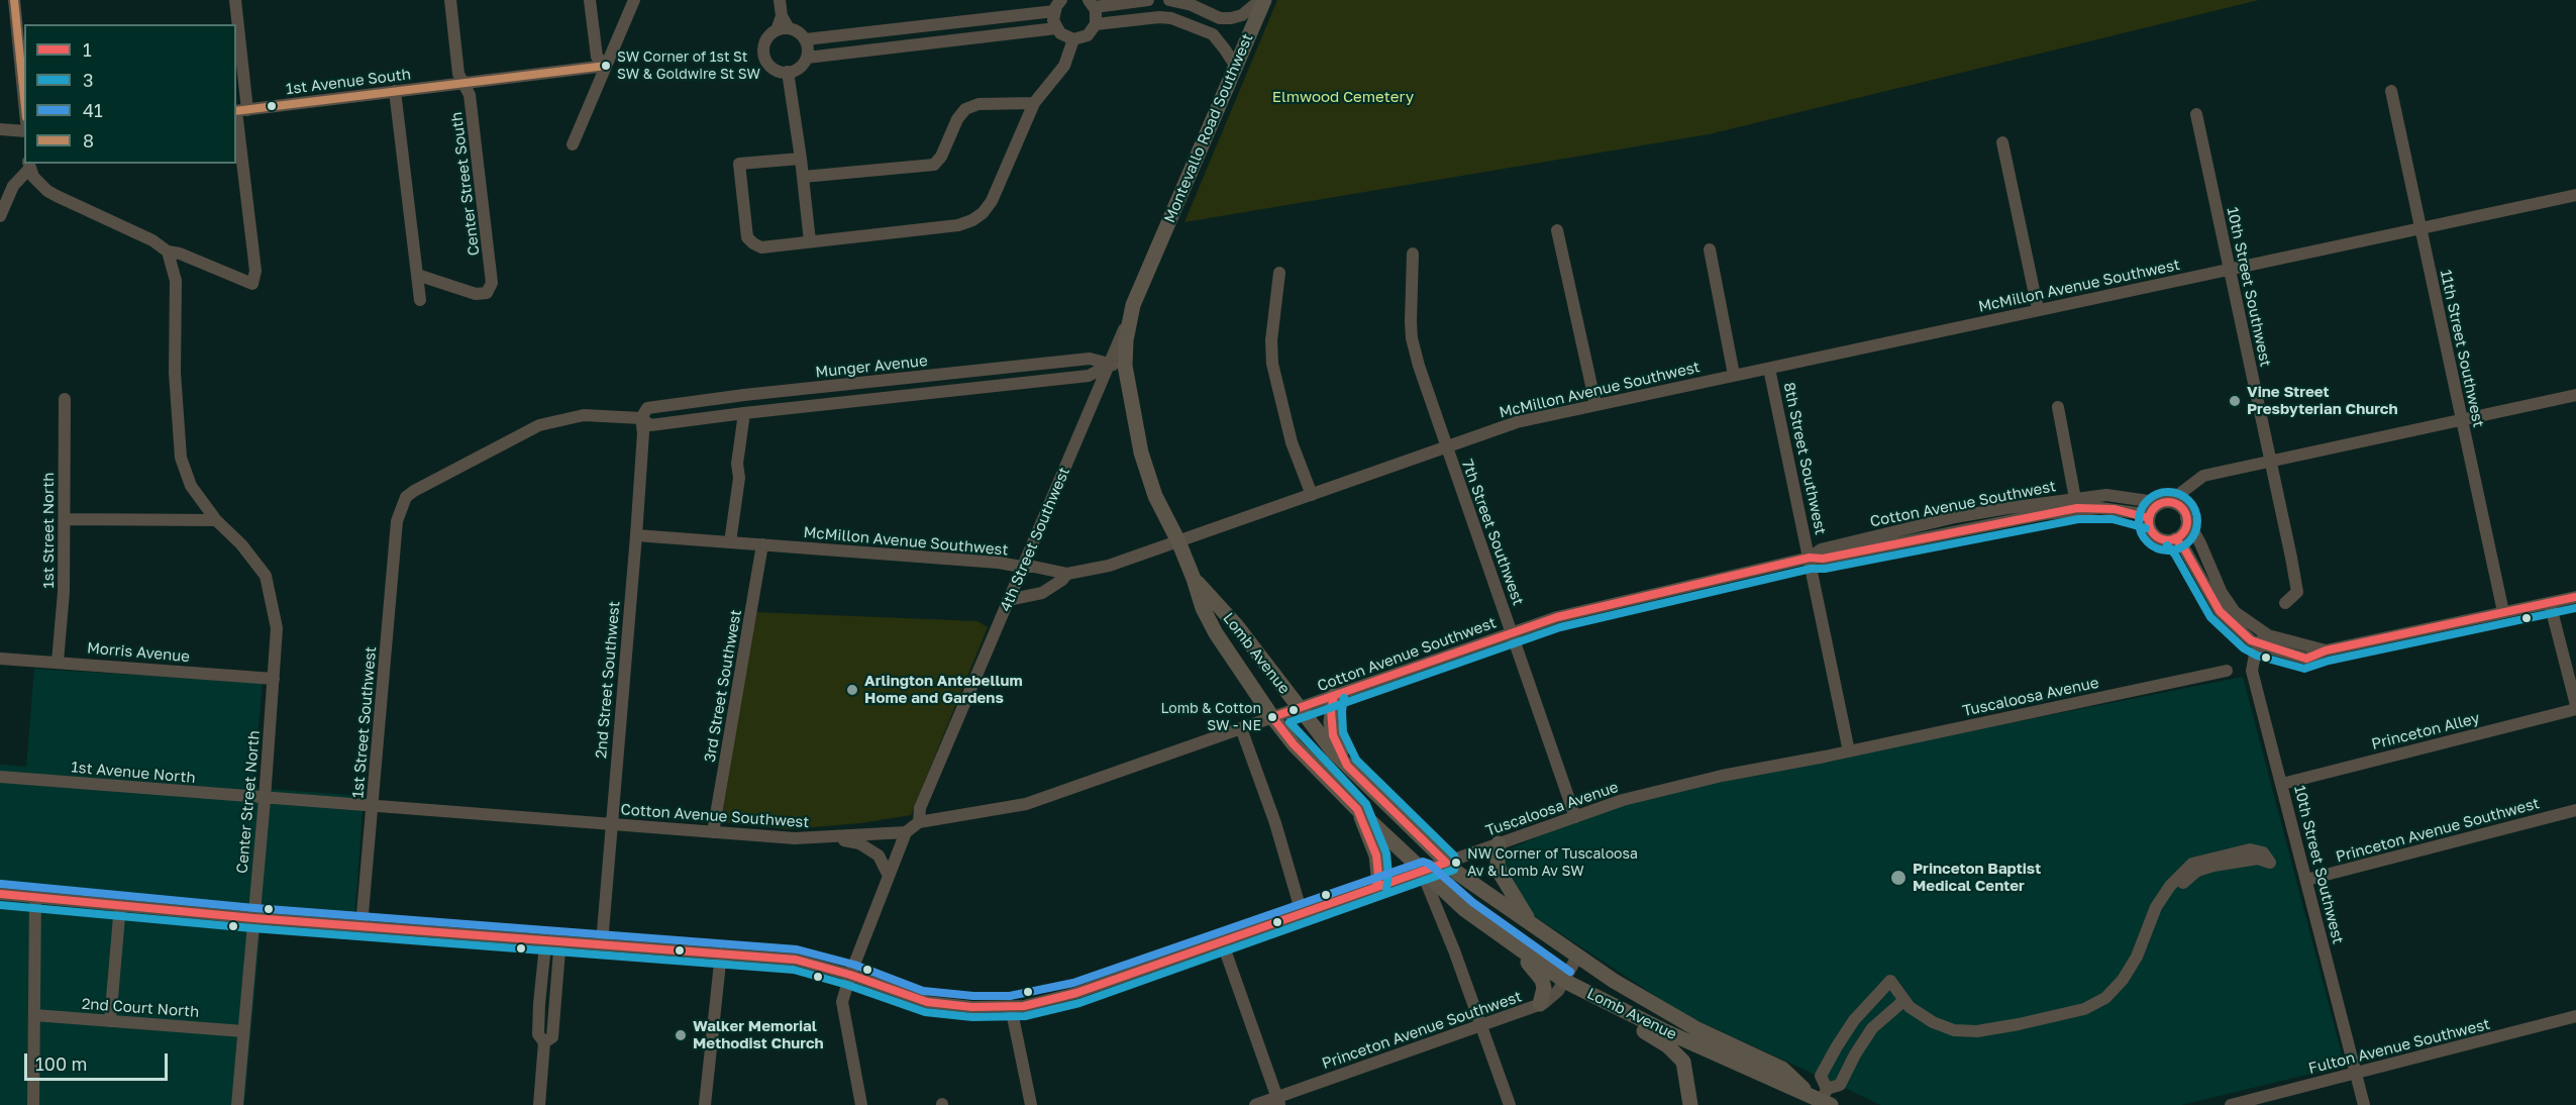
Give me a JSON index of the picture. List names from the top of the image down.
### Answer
{
  "streets": {
    "main road": ["Montevallo Road Southwest", "Lomb Avenue"],
    "street": [
      "1st Avenue South",
      "Center Street South",
      "McMillon Avenue Southwest",
      "10th Street Southwest",
      "11th Street Southwest",
      "Munger Avenue",
      "8th Street Southwest",
      "Cotton Avenue Southwest",
      "1st Street North",
      "7th Street Southwest",
      "4th Street Southwest",
      "Morris Avenue",
      "2nd Street Southwest",
      "3rd Street Southwest",
      "Tuscaloosa Avenue",
      "1st Street Southwest",
      "Princeton Alley",
      "1st Avenue North",
      "Center Street North",
      "Princeton Avenue Southwest",
      "2nd Court North",
      "Fulton Avenue Southwest"
    ]
  },
  "crossings": [
    ["1st Avenue South", "Center Street South"],
    ["Montevallo Road Southwest", "Lomb Avenue"],
    ["McMillon Avenue Southwest", "10th Street Southwest"],
    ["McMillon Avenue Southwest", "11th Street Southwest"],
    ["McMillon Avenue Southwest", "8th Street Southwest"],
    ["McMillon Avenue Southwest", "7th Street Southwest"],
    ["McMillon Avenue Southwest", "4th Street Southwest"],
    ["McMillon Avenue Southwest", "Lomb Avenue"],
    ["McMillon Avenue Southwest", "2nd Street Southwest"],
    ["McMillon Avenue Southwest", "3rd Street Southwest"],
    ["10th Street Southwest", "Princeton Alley"],
    ["10th Street Southwest", "Princeton Avenue Southwest"],
    ["10th Street Southwest", "Fulton Avenue Southwest"],
    ["Munger Avenue", "4th Street Southwest"],
    ["Munger Avenue", "Lomb Avenue"],
    ["Munger Avenue", "2nd Street Southwest"],
    ["Munger Avenue", "1st Street Southwest"],
    ["8th Street Southwest", "Cotton Avenue Southwest"],
    ["8th Street Southwest", "Tuscaloosa Avenue"],
    ["Cotton Avenue Southwest", "7th Street Southwest"],
    ["Cotton Avenue Southwest", "4th Street Southwest"],
    ["Cotton Avenue Southwest", "Lomb Avenue"],
    ["Cotton Avenue Southwest", "2nd Street Southwest"],
    ["Cotton Avenue Southwest", "3rd Street Southwest"],
    ["Cotton Avenue Southwest", "1st Street Southwest"],
    ["Cotton Avenue Southwest", "1st Avenue North"],
    ["Cotton Avenue Southwest", "Center Street North"],
    ["1st Street North", "Morris Avenue"],
    ["7th Street Southwest", "Tuscaloosa Avenue"],
    ["4th Street Southwest", "Lomb Avenue"],
    ["Morris Avenue", "Center Street North"],
    ["Lomb Avenue", "Tuscaloosa Avenue"],
    ["Lomb Avenue", "Princeton Avenue Southwest"],
    ["2nd Street Southwest", "Tuscaloosa Avenue"],
    ["Tuscaloosa Avenue", "1st Street Southwest"],
    ["Tuscaloosa Avenue", "Center Street North"],
    ["1st Avenue North", "Center Street North"],
    ["Center Street North", "2nd Court North"]
  ],
  "parks": ["Elmwood Cemetery"],
  "places": [
    "SW Corner of 1st St SW & Goldwire St SW",
    "Vine Street Presbyterian Church",
    "Arlington Antebellum Home and Gardens",
    "Lomb & Cotton SW - NE",
    "NW Corner of Tuscaloosa Av & Lomb Av SW",
    "Princeton Baptist Medical Center",
    "Walker Memorial Methodist Church"
  ],
  "lines": [
    "transit line 8",
    "transit line 3",
    "transit line 1",
    "transit line 41"
  ],
  "legend": [
    "1",
    "3",
    "41",
    "8"
  ],
  "scale_bar": "100 m"
}
